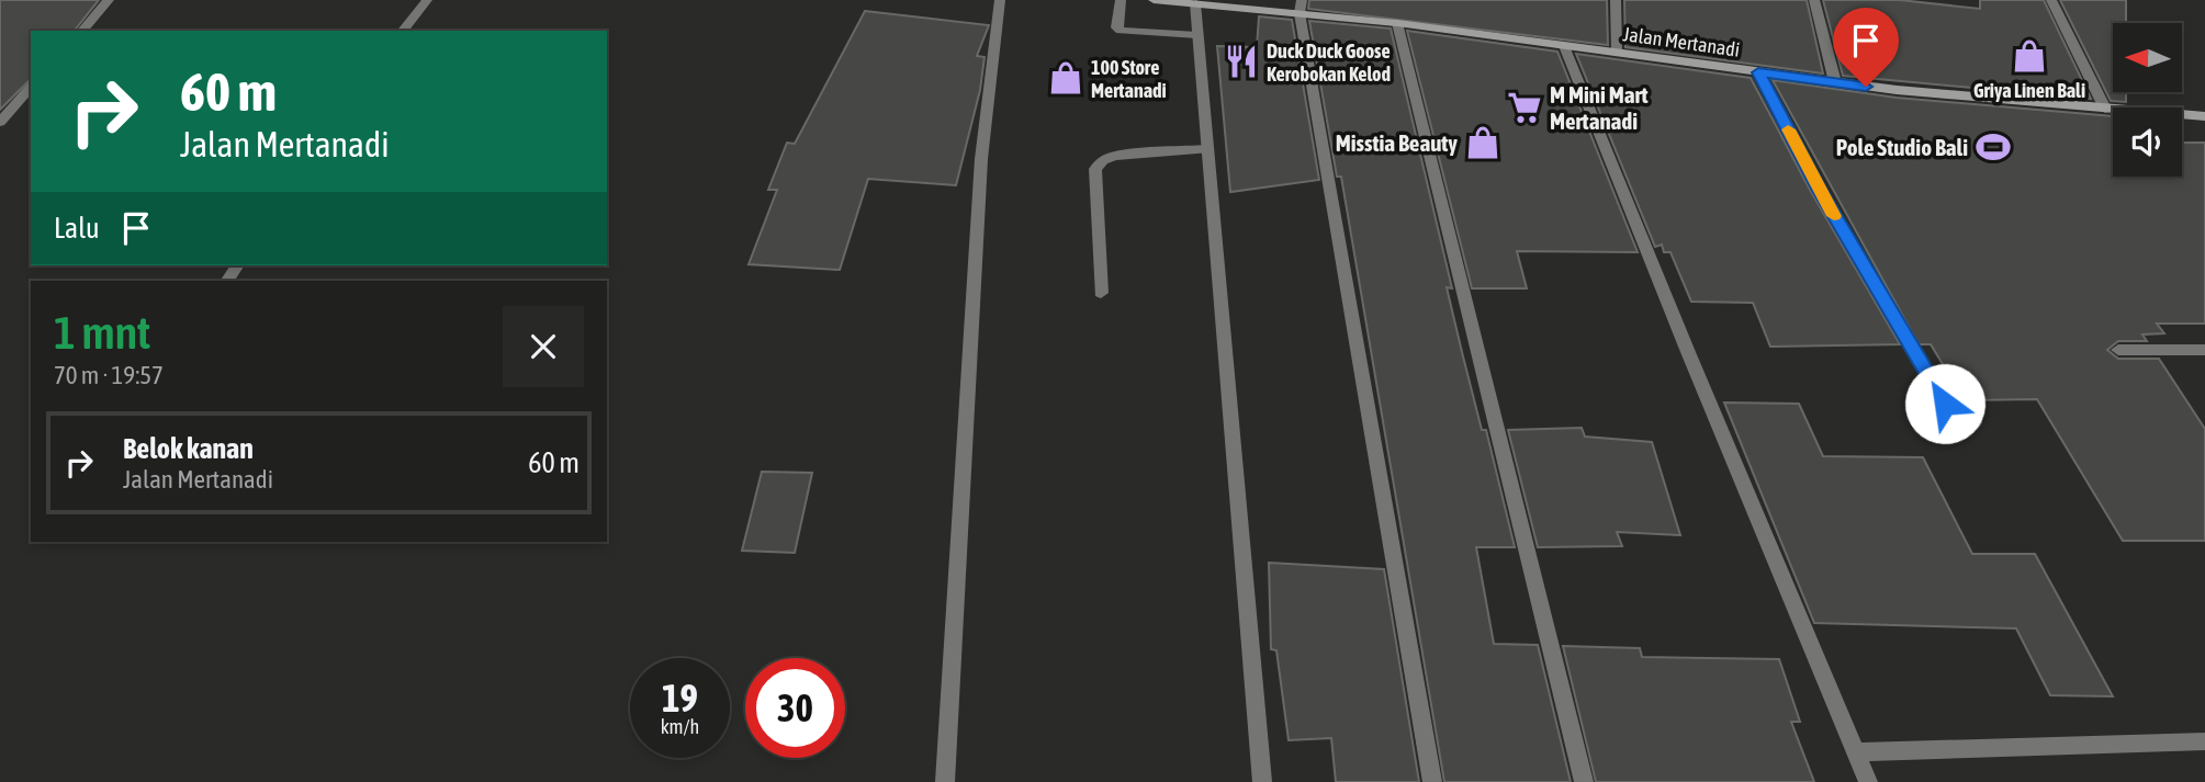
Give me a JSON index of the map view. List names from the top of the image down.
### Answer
{
  "streets": {
    "street": ["Jalan Mertanadi"]
  },
  "places": {
    "shop": ["Griya Linen Bali", "100 Store Mertanadi", "Misstia Beauty"],
    "restaurant": ["Duck Duck Goose Kerobokan Kelod"],
    "supermarket": ["M Mini Mart Mertanadi"],
    "sports": ["Pole Studio Bali"]
  },
  "north": "left",
  "page": {
    "turn": ["60 m", "Jalan Mertanadi"],
    "then": "Lalu",
    "heading": ["1 mnt", "70 m · 19:57"],
    "list": [
      {
        "name": "Belok kanan",
        "note": "Jalan Mertanadi",
        "value": "60 m"
      }
    ],
    "speed": "19 km/h",
    "limit": "30"
  }
}
